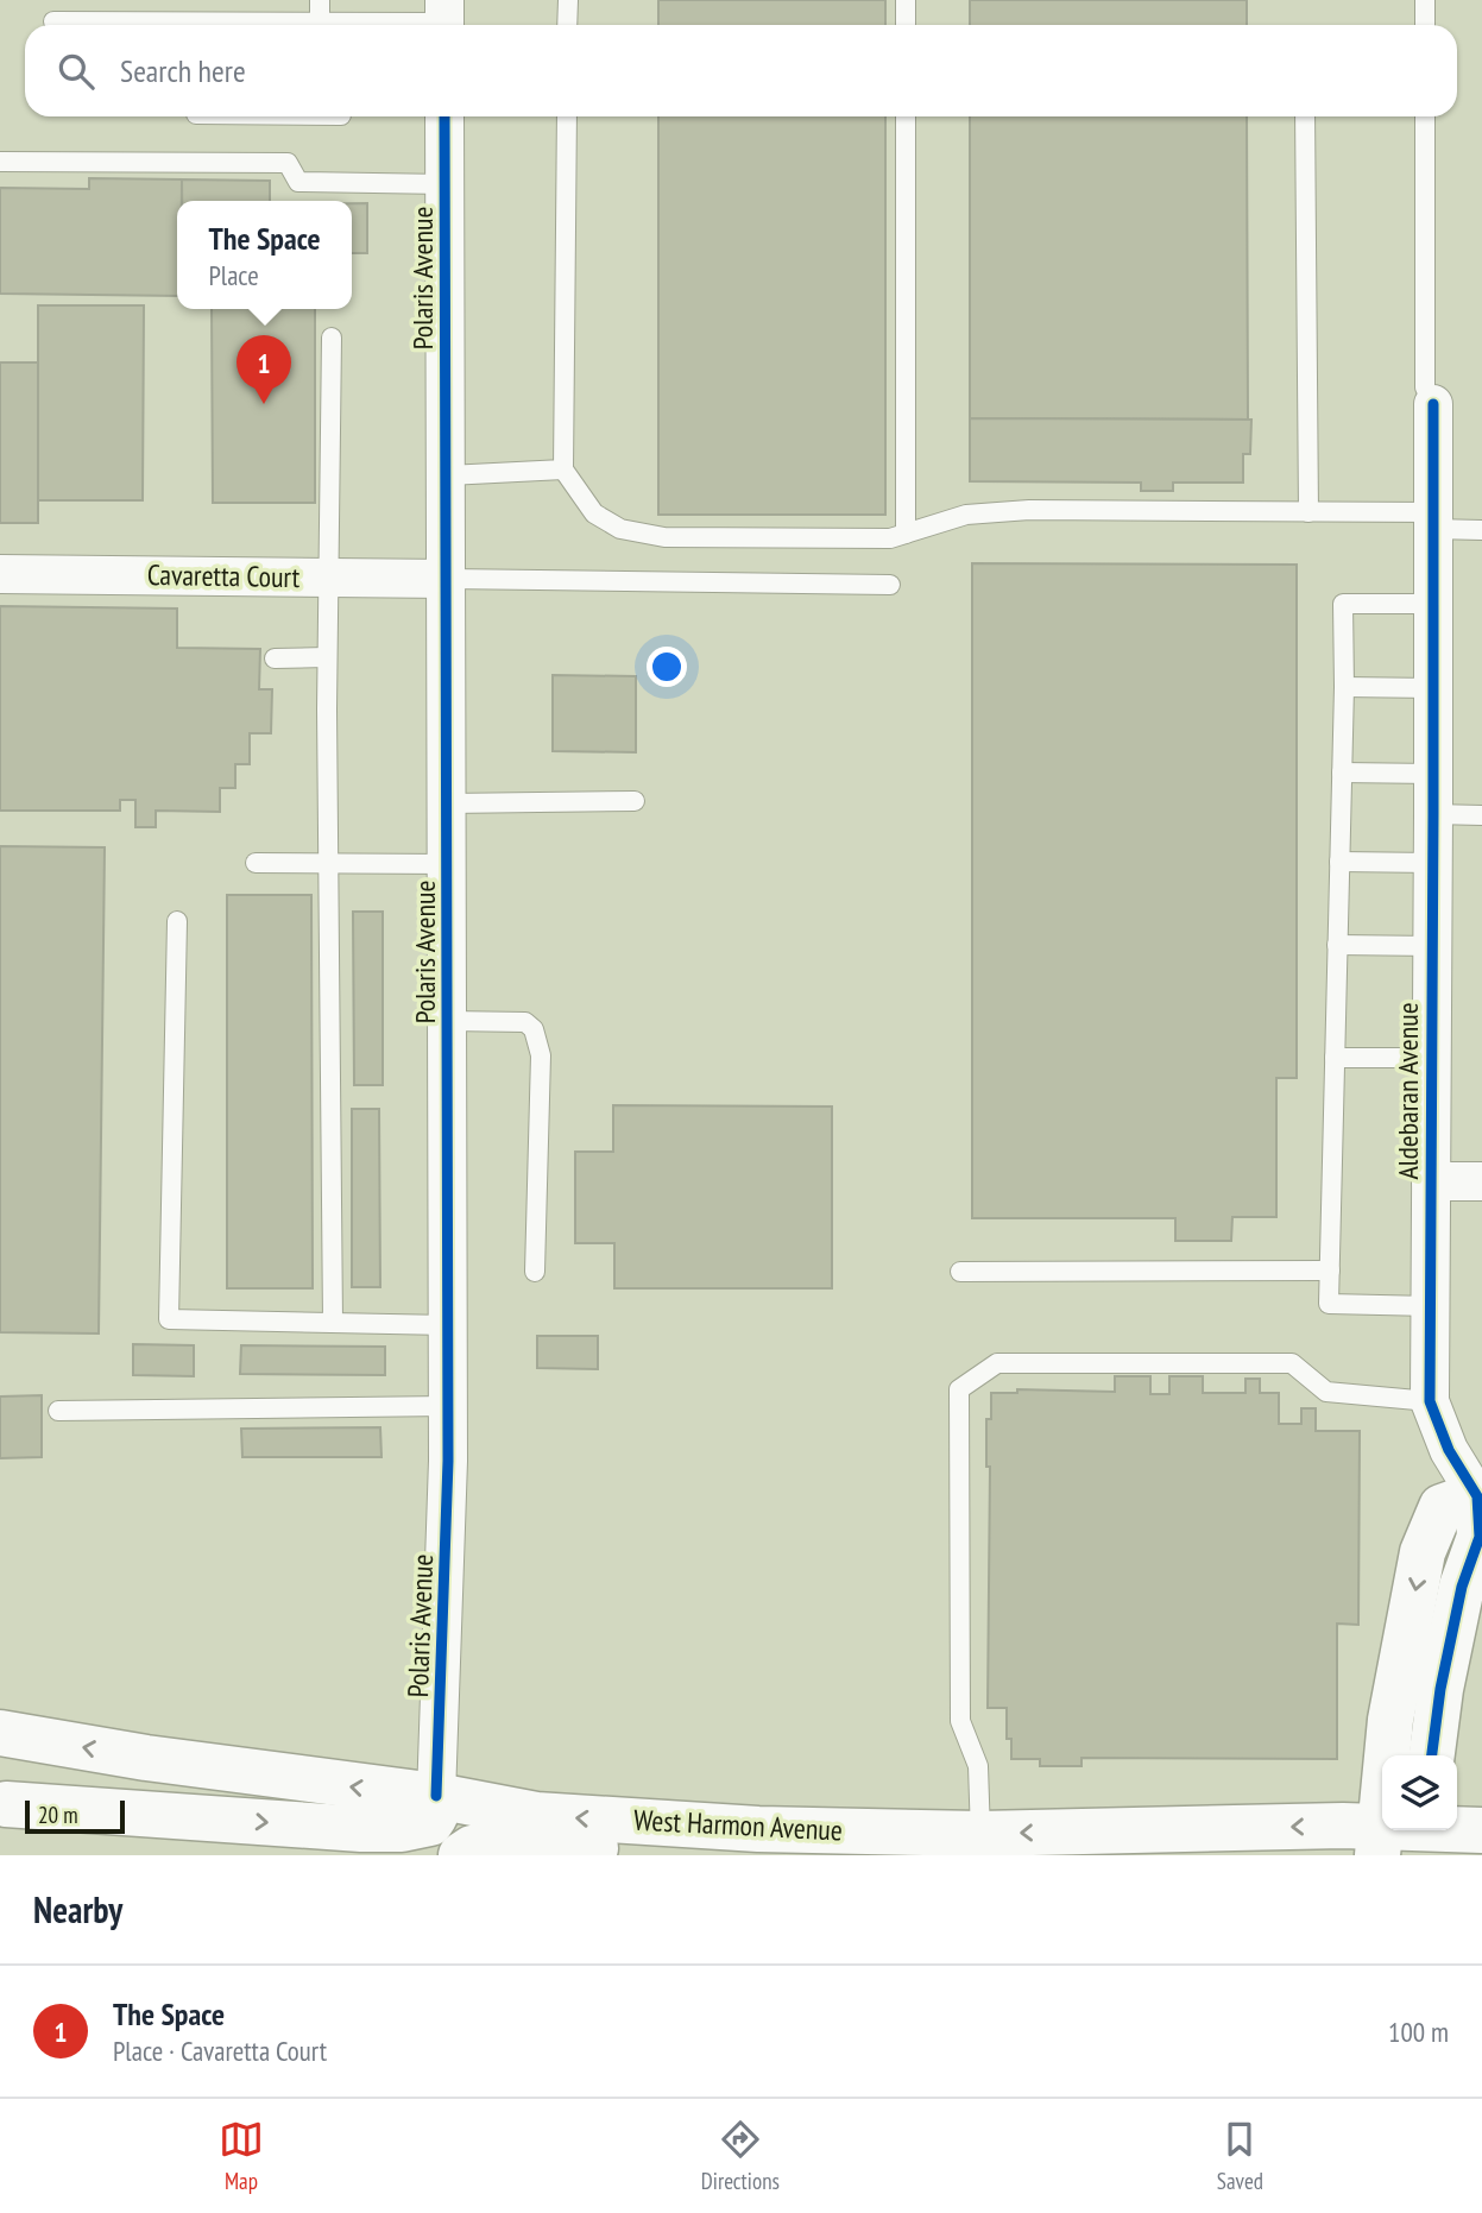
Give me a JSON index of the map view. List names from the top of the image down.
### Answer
{
  "streets": {
    "main road": ["Aldebaran Avenue", "West Harmon Avenue"],
    "street": ["Polaris Avenue", "Cavaretta Court"]
  },
  "crossings": [
    ["Polaris Avenue", "Cavaretta Court"],
    ["Polaris Avenue", "West Harmon Avenue"]
  ],
  "scale_bar": "20 m",
  "page": {
    "search": "Search here",
    "popup": ["The Space", "Place"],
    "pins": "1",
    "scale": "20 m",
    "heading": "Nearby",
    "list": [
      {
        "mark": "1",
        "name": "The Space",
        "note": "Place · Cavaretta Court",
        "value": "100 m"
      }
    ],
    "nav": ["Map", "Directions", "Saved"]
  }
}
